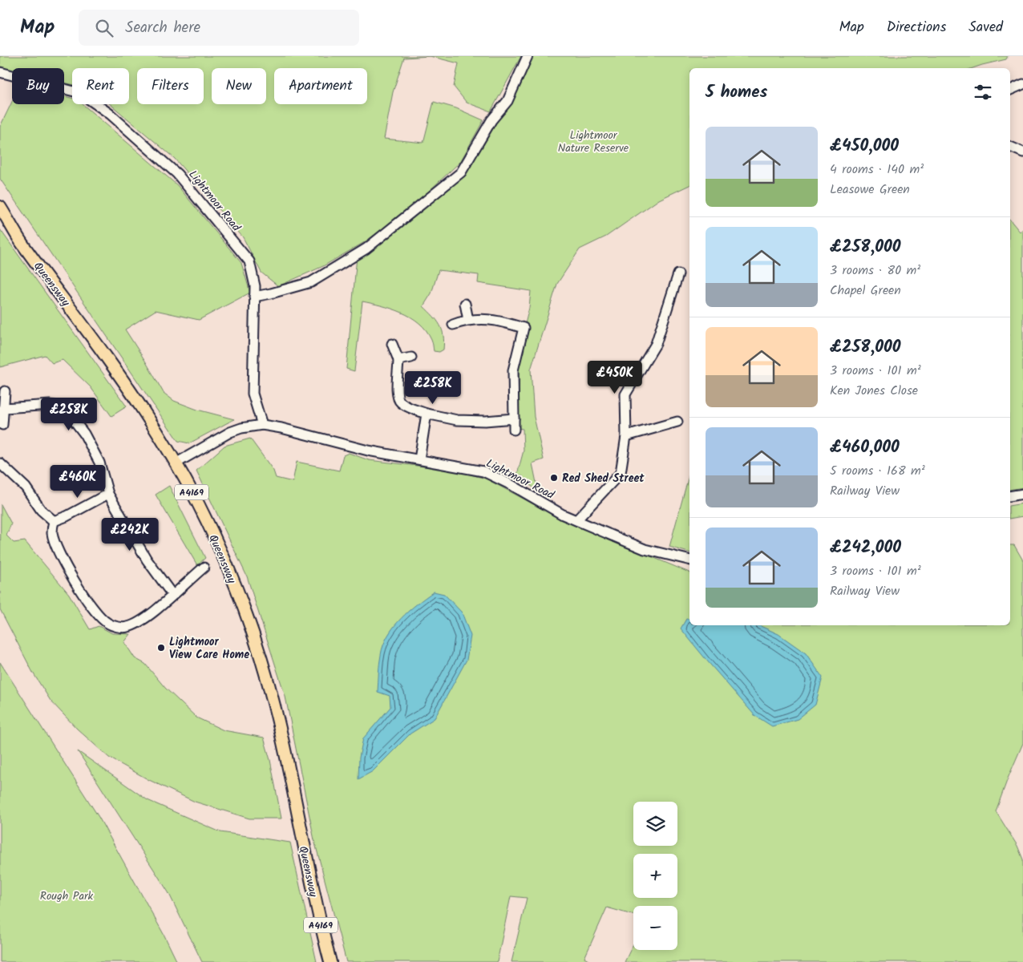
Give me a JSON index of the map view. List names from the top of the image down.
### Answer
{
  "streets": {
    "main road": ["Queensway", "A4169"],
    "street": ["Lightmoor Road"]
  },
  "crossings": [
    ["Lightmoor Road", "Queensway"]
  ],
  "parks": ["Lightmoor Nature Reserve", "Rough Park"],
  "places": ["Red Shed Street", "Lightmoor View Care Home"],
  "page": {
    "header": "Map",
    "search": "Search here",
    "nav": ["Map", "Directions", "Saved"],
    "chip": [
      "Buy",
      "Rent",
      "Filters",
      "New",
      "Apartment"
    ],
    "heading": "5 homes",
    "list": [
      {
        "name": "£450,000",
        "note": "4 rooms · 140 m² · Leasowe Green"
      },
      {
        "name": "£258,000",
        "note": "3 rooms · 80 m² · Chapel Green"
      },
      {
        "name": "£258,000",
        "note": "3 rooms · 101 m² · Ken Jones Close"
      },
      {
        "name": "£460,000",
        "note": "5 rooms · 168 m² · Railway View"
      },
      {
        "name": "£242,000",
        "note": "3 rooms · 101 m² · Railway View"
      }
    ],
    "price": [
      "£450K",
      "£258K",
      "£258K",
      "£460K",
      "£242K"
    ],
    "map_buttons": ["+", "−"]
  }
}
